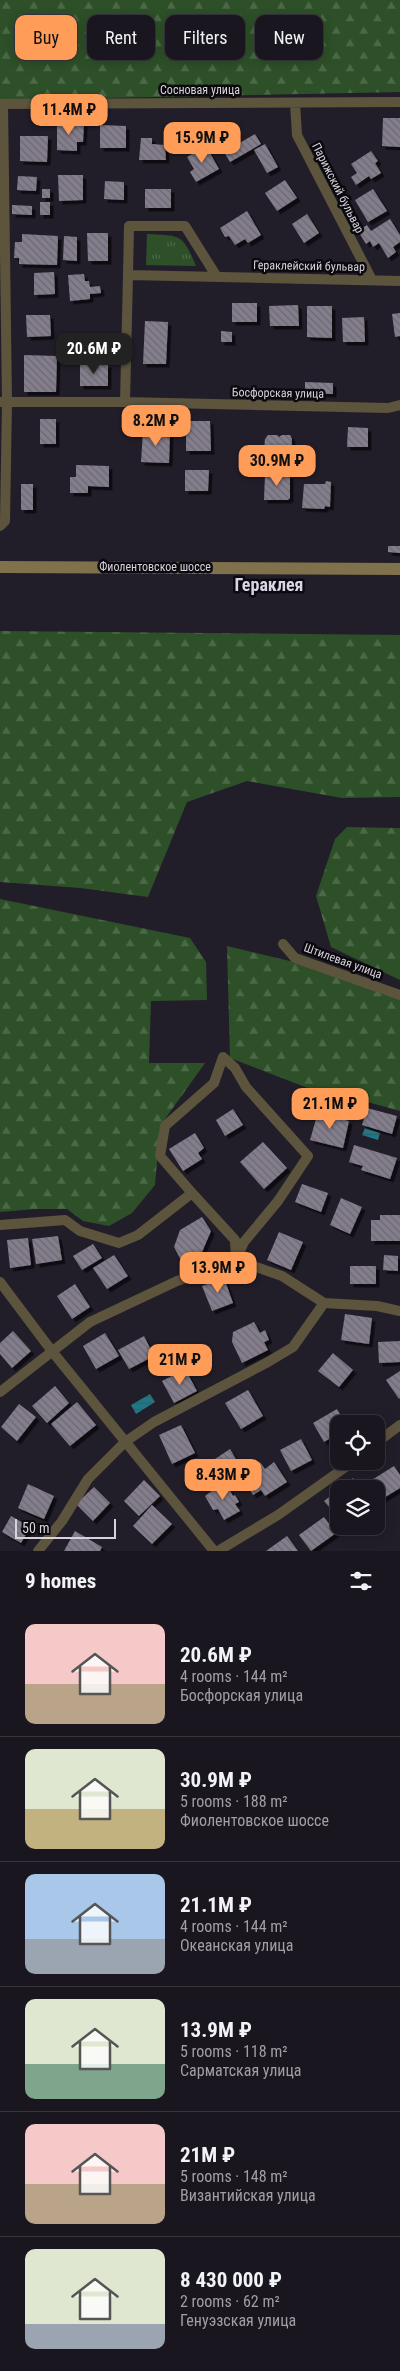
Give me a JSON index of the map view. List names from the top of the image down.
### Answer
{
  "streets": {
    "main road": ["Фиолентовское шоссе"],
    "street": [
      "Сосновая улица",
      "Парижский бульвар",
      "Гераклейский бульвар",
      "Босфорская улица",
      "Штилевая улица"
    ]
  },
  "crossings": [
    ["Сосновая улица", "Парижский бульвар"],
    ["Парижский бульвар", "Гераклейский бульвар"]
  ],
  "districts": ["Гераклея"],
  "scale_bar": "50 m",
  "page": {
    "chip": [
      "Buy",
      "Rent",
      "Filters",
      "New"
    ],
    "price": [
      "11.4M ₽",
      "15.9M ₽",
      "20.6M ₽",
      "8.2M ₽",
      "30.9M ₽",
      "21.1M ₽",
      "13.9M ₽",
      "21M ₽",
      "8.43M ₽"
    ],
    "scale": "50 m",
    "heading": "9 homes",
    "list": [
      {
        "name": "20.6M ₽",
        "note": "4 rooms · 144 m² · Босфорская улица"
      },
      {
        "name": "30.9M ₽",
        "note": "5 rooms · 188 m² · Фиолентовское шоссе"
      },
      {
        "name": "21.1M ₽",
        "note": "4 rooms · 144 m² · Океанская улица"
      },
      {
        "name": "13.9M ₽",
        "note": "5 rooms · 118 m² · Сарматская улица"
      },
      {
        "name": "21M ₽",
        "note": "5 rooms · 148 m² · Византийская улица"
      },
      {
        "name": "8 430 000 ₽",
        "note": "2 rooms · 62 m² · Генуэзская улица"
      }
    ]
  }
}
